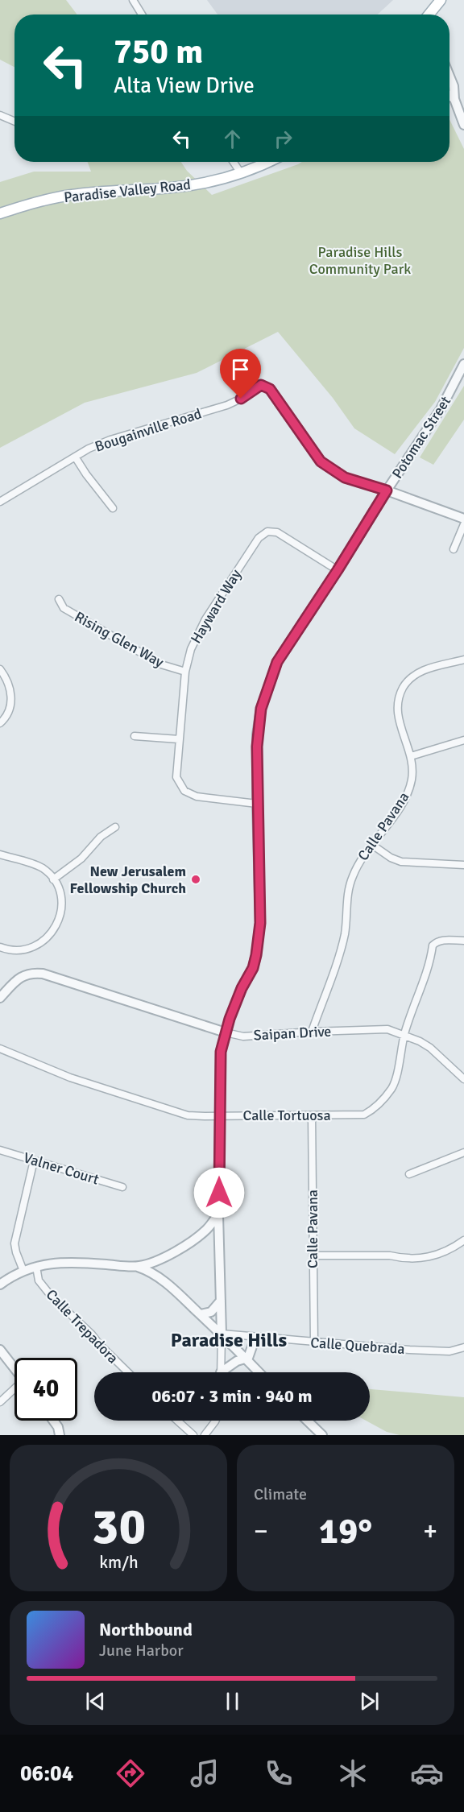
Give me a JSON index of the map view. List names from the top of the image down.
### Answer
{
  "streets": {
    "main road": ["Paradise Valley Road"],
    "street": [
      "Bougainville Road",
      "Potomac Street",
      "Hayward Way",
      "Rising Glen Way",
      "Calle Pavana",
      "Saipan Drive",
      "Calle Tortuosa",
      "Valner Court",
      "Calle Trepadora",
      "Calle Quebrada"
    ]
  },
  "crossings": [
    ["Bougainville Road", "Potomac Street"],
    ["Potomac Street", "Hayward Way"],
    ["Potomac Street", "Saipan Drive"],
    ["Potomac Street", "Calle Tortuosa"],
    ["Potomac Street", "Calle Quebrada"],
    ["Hayward Way", "Rising Glen Way"],
    ["Calle Pavana", "Saipan Drive"],
    ["Calle Pavana", "Calle Tortuosa"],
    ["Calle Pavana", "Calle Quebrada"],
    ["Saipan Drive", "Calle Tortuosa"]
  ],
  "districts": ["Paradise Hills"],
  "parks": ["Paradise Hills Community Park"],
  "places": ["New Jerusalem Fellowship Church"],
  "page": {
    "turn": ["750 m", "Alta View Drive"],
    "limit": "40",
    "trip": "06:07 · 3 min · 940 m",
    "tile": "Climate",
    "heat": ["−", "19°", "+"],
    "song": ["Northbound", "June Harbor"],
    "tabs": "06:04",
    "gauge": ["30", "km/h"]
  }
}
